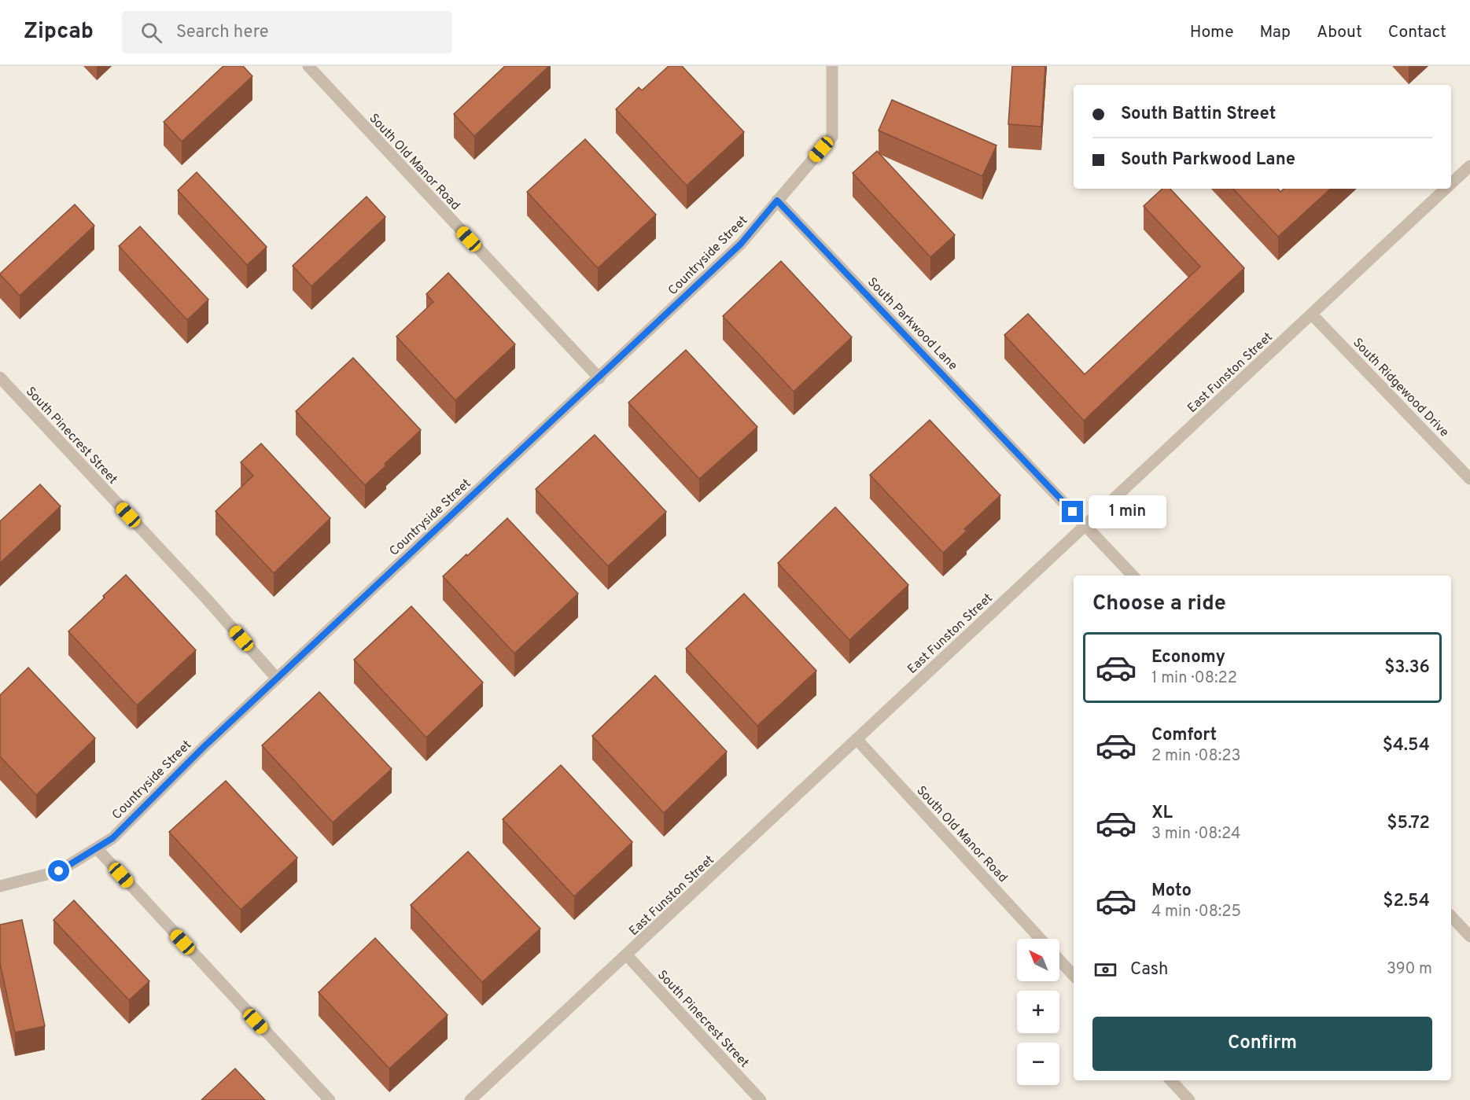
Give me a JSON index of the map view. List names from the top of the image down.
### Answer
{
  "streets": {
    "street": [
      "South Old Manor Road",
      "Countryside Street",
      "South Parkwood Lane",
      "East Funston Street",
      "South Ridgewood Drive",
      "South Pinecrest Street"
    ]
  },
  "crossings": [
    ["South Old Manor Road", "Countryside Street"],
    ["South Old Manor Road", "East Funston Street"],
    ["Countryside Street", "South Parkwood Lane"],
    ["Countryside Street", "South Pinecrest Street"],
    ["South Parkwood Lane", "East Funston Street"],
    ["East Funston Street", "South Ridgewood Drive"],
    ["East Funston Street", "South Pinecrest Street"]
  ],
  "north": "top left",
  "page": {
    "header": "Zipcab",
    "search": "Search here",
    "nav": [
      "Home",
      "Map",
      "About",
      "Contact"
    ],
    "banner": ["South Battin Street", "South Parkwood Lane"],
    "bubble": "1 min",
    "heading": "Choose a ride",
    "list": [
      {
        "name": "Economy",
        "note": "1 min · 08:22",
        "value": "$3.36"
      },
      {
        "name": "Comfort",
        "note": "2 min · 08:23",
        "value": "$4.54"
      },
      {
        "name": "XL",
        "note": "3 min · 08:24",
        "value": "$5.72"
      },
      {
        "name": "Moto",
        "note": "4 min · 08:25",
        "value": "$2.54"
      }
    ],
    "map_buttons": ["+", "−"],
    "pay": ["Cash", "390 m"],
    "buttons": "Confirm"
  }
}
